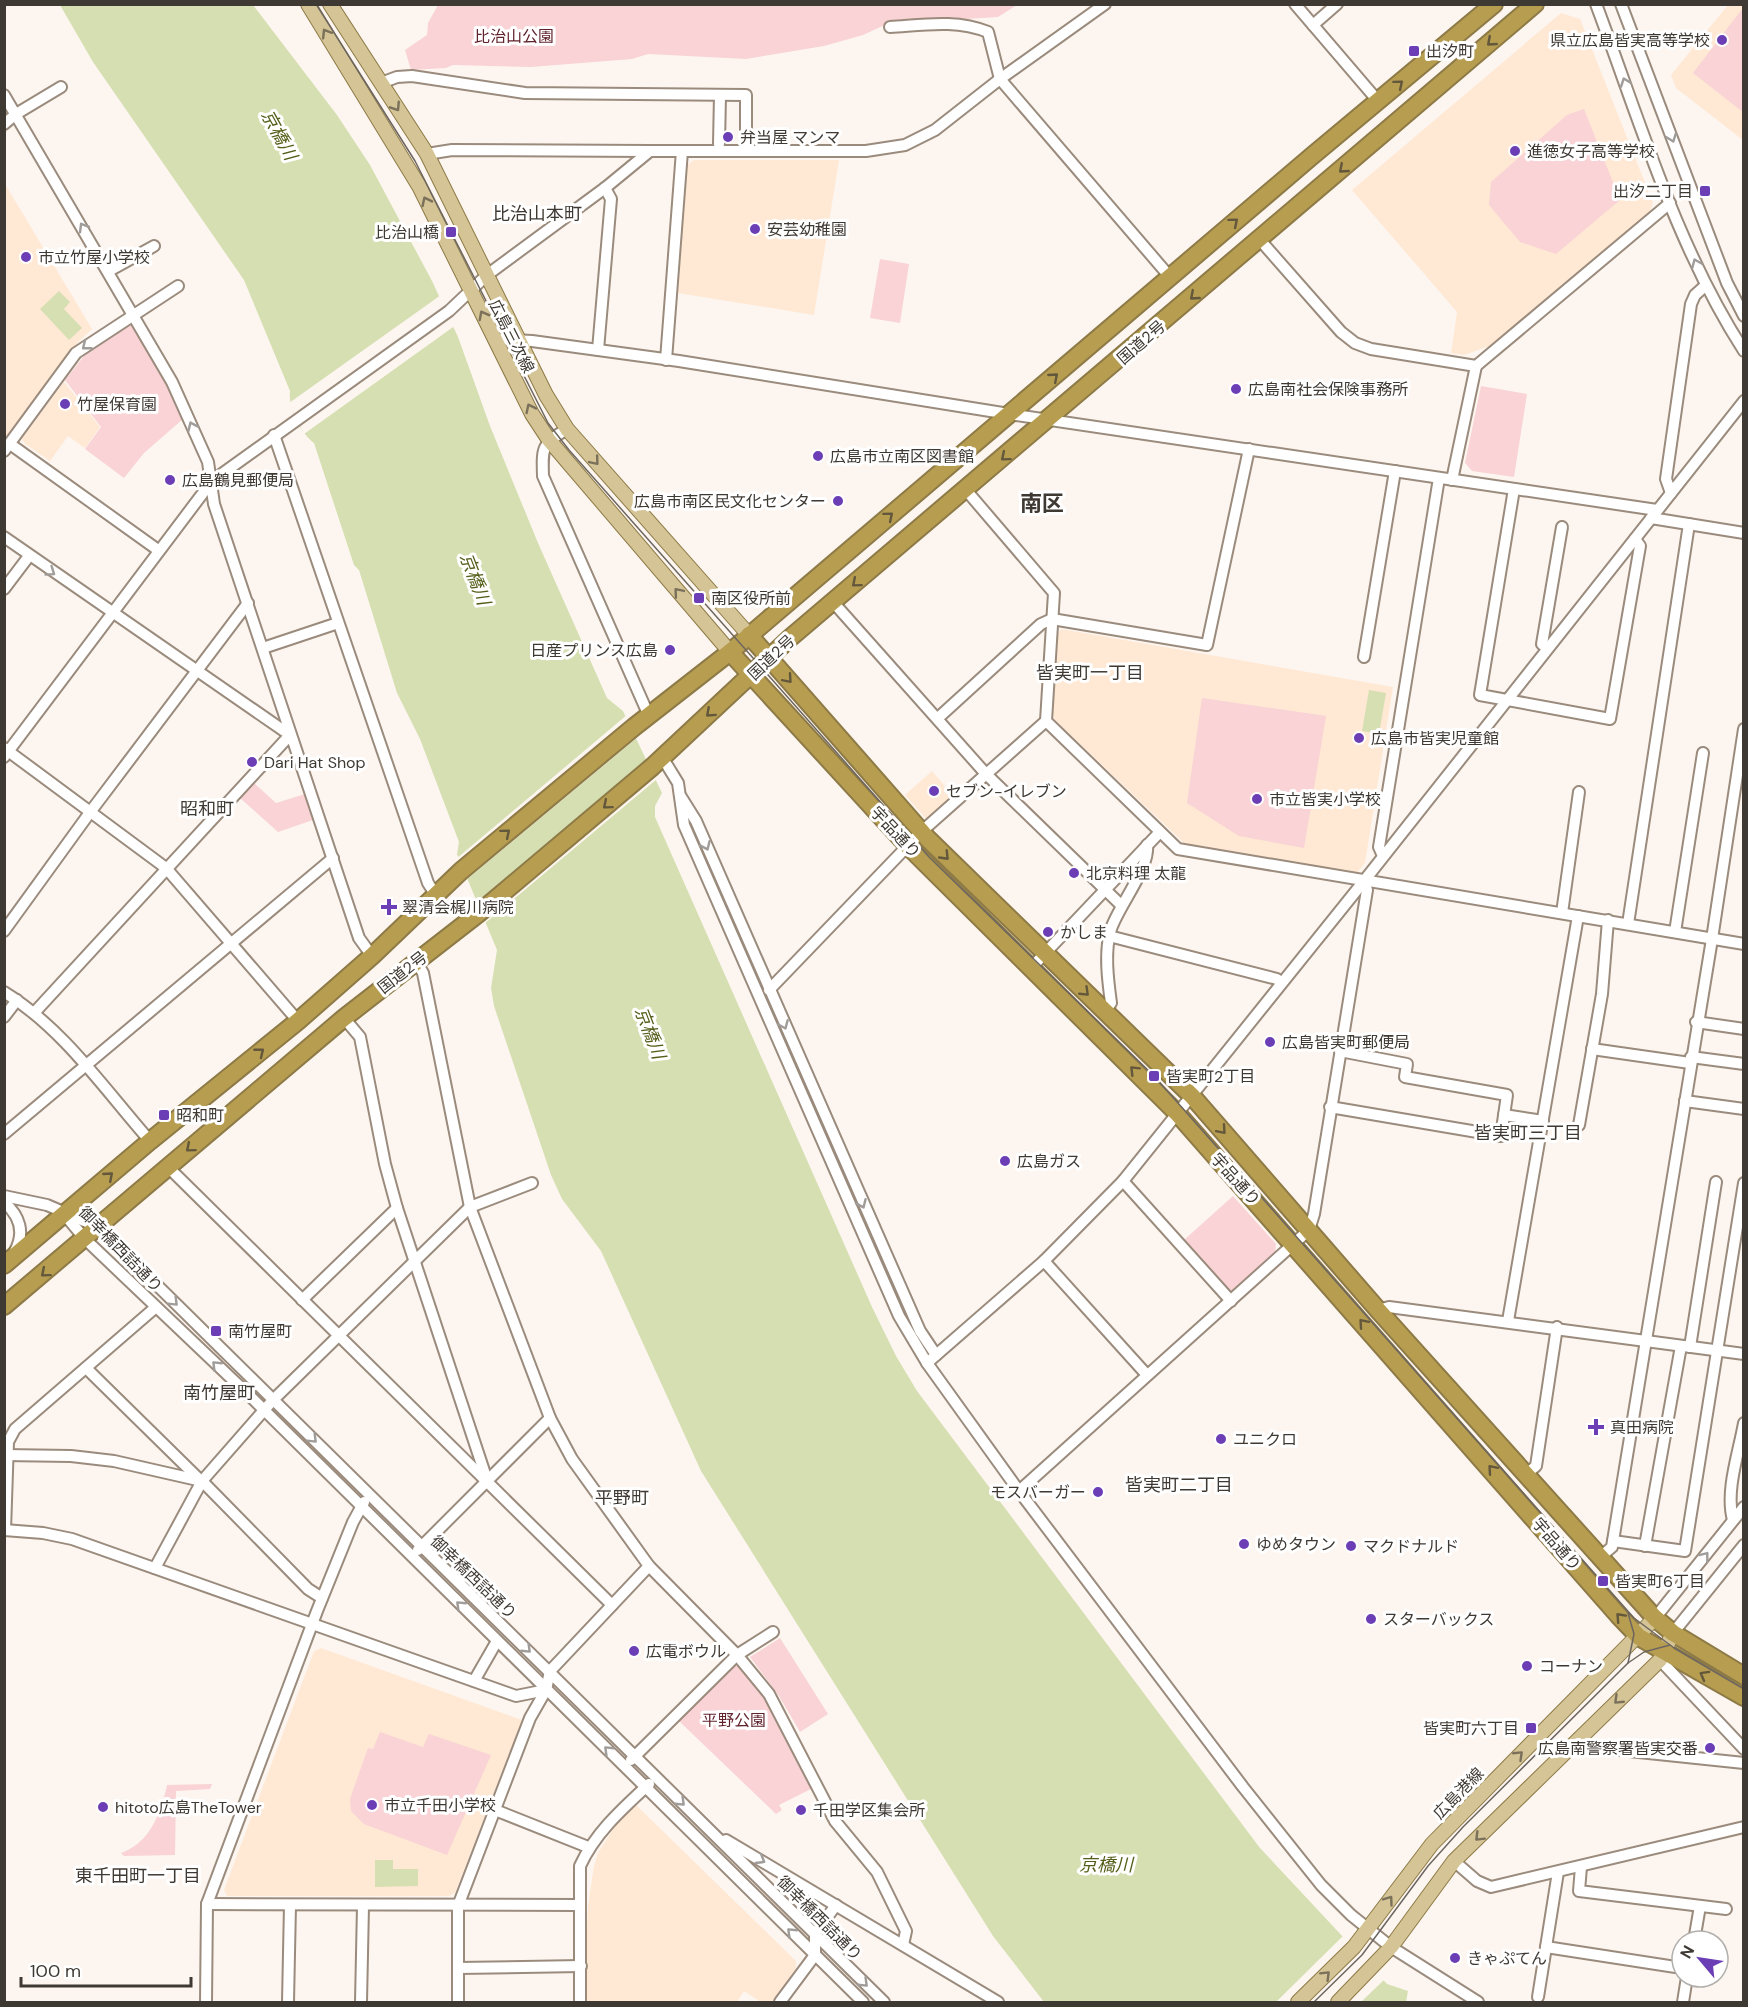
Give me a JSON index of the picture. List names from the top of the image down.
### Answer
{
  "streets": {
    "highway": ["国道2号", "宇品通り"],
    "main road": ["広島三次線", "広島港線"],
    "street": ["御幸橋西詰通り"]
  },
  "crossings": [
    ["広島三次線", "国道2号"],
    ["広島三次線", "宇品通り"],
    ["国道2号", "宇品通り"],
    ["国道2号", "御幸橋西詰通り"],
    ["宇品通り", "広島港線"]
  ],
  "districts": [
    "比治山本町",
    "南区",
    "皆実町一丁目",
    "昭和町",
    "皆実町三丁目",
    "南竹屋町",
    "皆実町二丁目",
    "平野町",
    "東千田町一丁目"
  ],
  "water": ["京橋川"],
  "parks": ["比治山公園", "平野公園"],
  "places": {
    "other": [
      "県立広島皆実高等学校",
      "弁当屋 マンマ",
      "進徳女子高等学校",
      "安芸幼稚園",
      "市立竹屋小学校",
      "広島南社会保険事務所",
      "竹屋保育園",
      "広島市立南区図書館",
      "広島鶴見郵便局",
      "広島市南区民文化センター",
      "日産プリンス広島",
      "広島市皆実児童館",
      "Dari Hat Shop",
      "セブン-イレブン",
      "市立皆実小学校",
      "北京料理 太龍",
      "かしま",
      "広島皆実町郵便局",
      "広島ガス",
      "ユニクロ",
      "モスバーガー",
      "ゆめタウン",
      "マクドナルド",
      "スターバックス",
      "広電ボウル",
      "コーナン",
      "広島南警察署皆実交番",
      "市立千田小学校",
      "hitoto広島TheTower",
      "千田学区集会所",
      "きゃぷてん"
    ],
    "transit": [
      "出汐町",
      "出汐二丁目",
      "比治山橋",
      "南区役所前",
      "皆実町2丁目",
      "昭和町",
      "南竹屋町",
      "皆実町6丁目",
      "皆実町六丁目"
    ],
    "health": ["翠清会梶川病院", "真田病院"]
  },
  "scale_bar": "100 m",
  "north": "top left"
}
